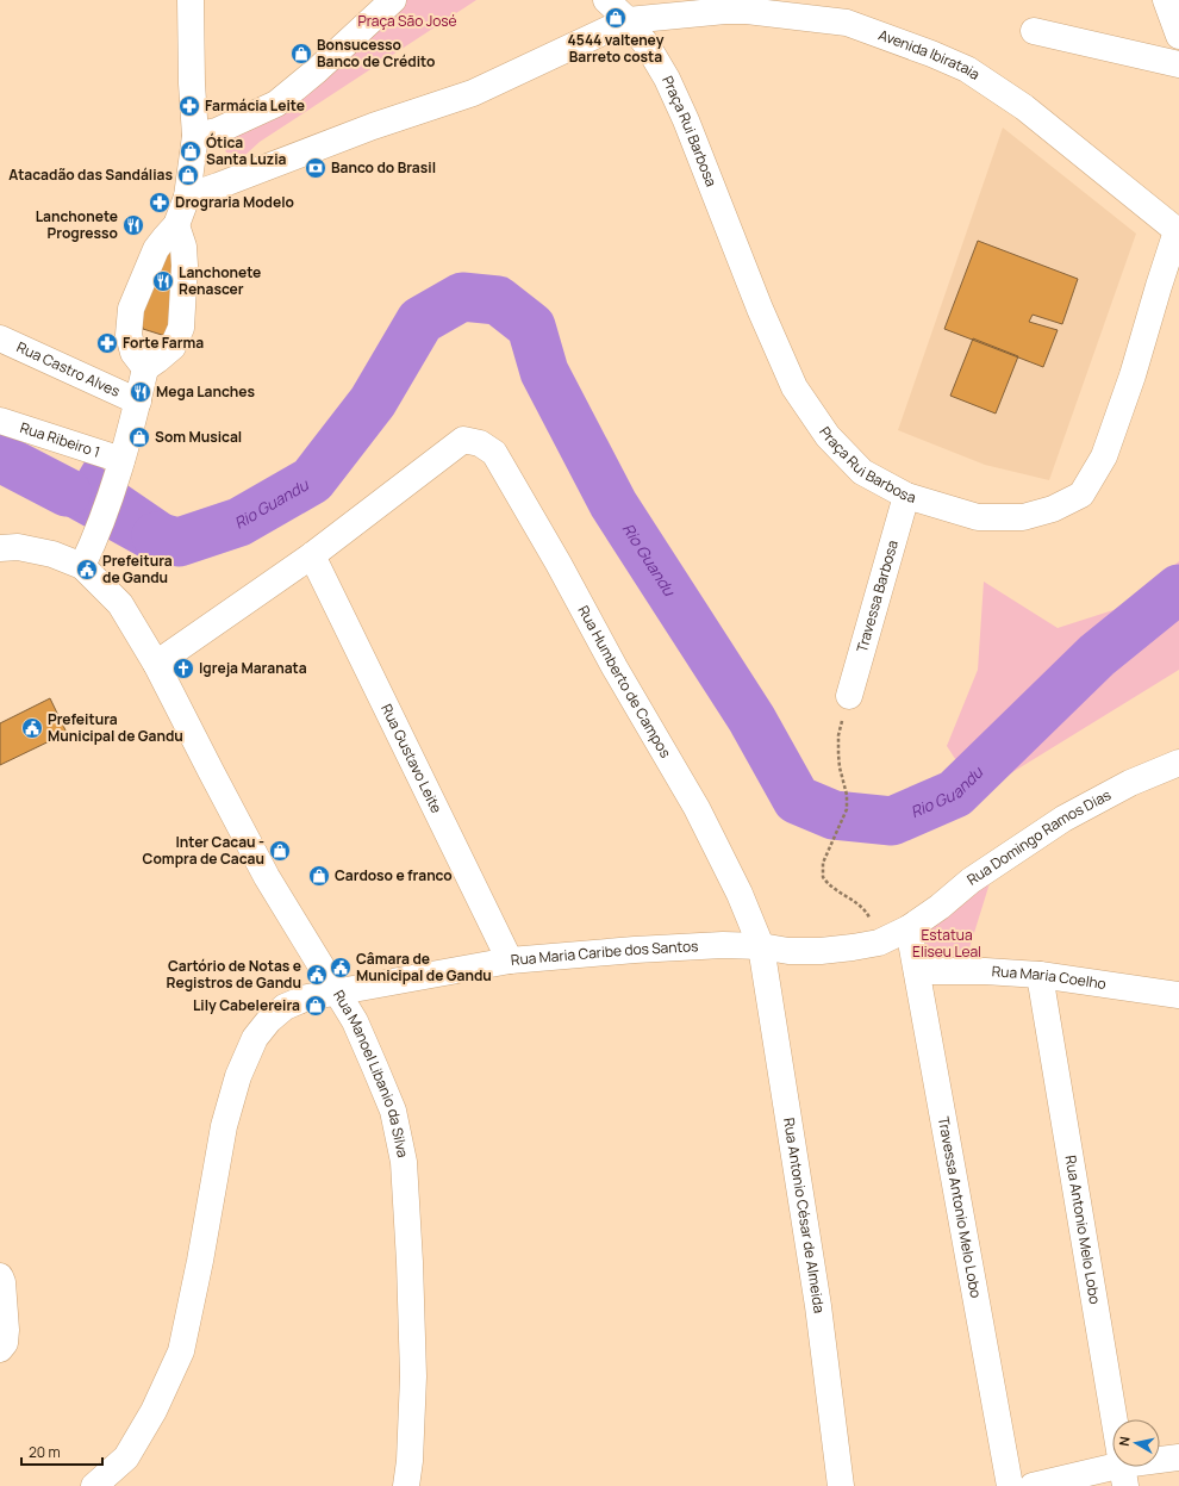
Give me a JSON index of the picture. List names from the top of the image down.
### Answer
{
  "streets": {
    "street": [
      "Avenida Ibirataia",
      "Praça Rui Barbosa",
      "Rua Castro Alves",
      "Rua Ribeiro 1",
      "Travessa Barbosa",
      "Rua Humberto de Campos",
      "Rua Gustavo Leite",
      "Rua Domingo Ramos Dias",
      "Rua Maria Caribe dos Santos",
      "Rua Maria Coelho",
      "Rua Manoel Libanio da Silva",
      "Travessa Antonio Melo Lobo",
      "Rua Antonio César de Almeida",
      "Rua Antonio Melo Lobo"
    ]
  },
  "crossings": [
    ["Avenida Ibirataia", "Praça Rui Barbosa"],
    ["Praça Rui Barbosa", "Travessa Barbosa"],
    ["Rua Humberto de Campos", "Rua Gustavo Leite"],
    ["Rua Humberto de Campos", "Rua Maria Caribe dos Santos"],
    ["Rua Humberto de Campos", "Rua Antonio César de Almeida"],
    ["Rua Gustavo Leite", "Rua Maria Caribe dos Santos"],
    ["Rua Domingo Ramos Dias", "Rua Maria Caribe dos Santos"],
    ["Rua Domingo Ramos Dias", "Travessa Antonio Melo Lobo"],
    ["Rua Maria Caribe dos Santos", "Rua Manoel Libanio da Silva"],
    ["Rua Maria Caribe dos Santos", "Rua Antonio César de Almeida"],
    ["Rua Maria Coelho", "Travessa Antonio Melo Lobo"],
    ["Rua Maria Coelho", "Rua Antonio Melo Lobo"]
  ],
  "water": ["Rio Guandu"],
  "parks": ["Praça São José", "Estatua Eliseu Leal"],
  "places": {
    "shop": [
      "4544 valteney Barreto costa",
      "Bonsucesso Banco de Crédito",
      "Ótica Santa Luzia",
      "Atacadão das Sandálias",
      "Som Musical",
      "Inter Cacau - Compra de Cacau",
      "Cardoso e franco",
      "Lily Cabelereira"
    ],
    "pharmacy": ["Farmácia Leite", "Drograria Modelo", "Forte Farma"],
    "bank": ["Banco do Brasil"],
    "restaurant": ["Lanchonete Progresso", "Lanchonete Renascer", "Mega Lanches"],
    "public building": [
      "Prefeitura de Gandu",
      "Prefeitura Municipal de Gandu",
      "Câmara de Municipal de Gandu",
      "Cartório de Notas e Registros de Gandu"
    ],
    "church": ["Igreja Maranata"]
  },
  "scale_bar": "20 m",
  "north": "left"
}
